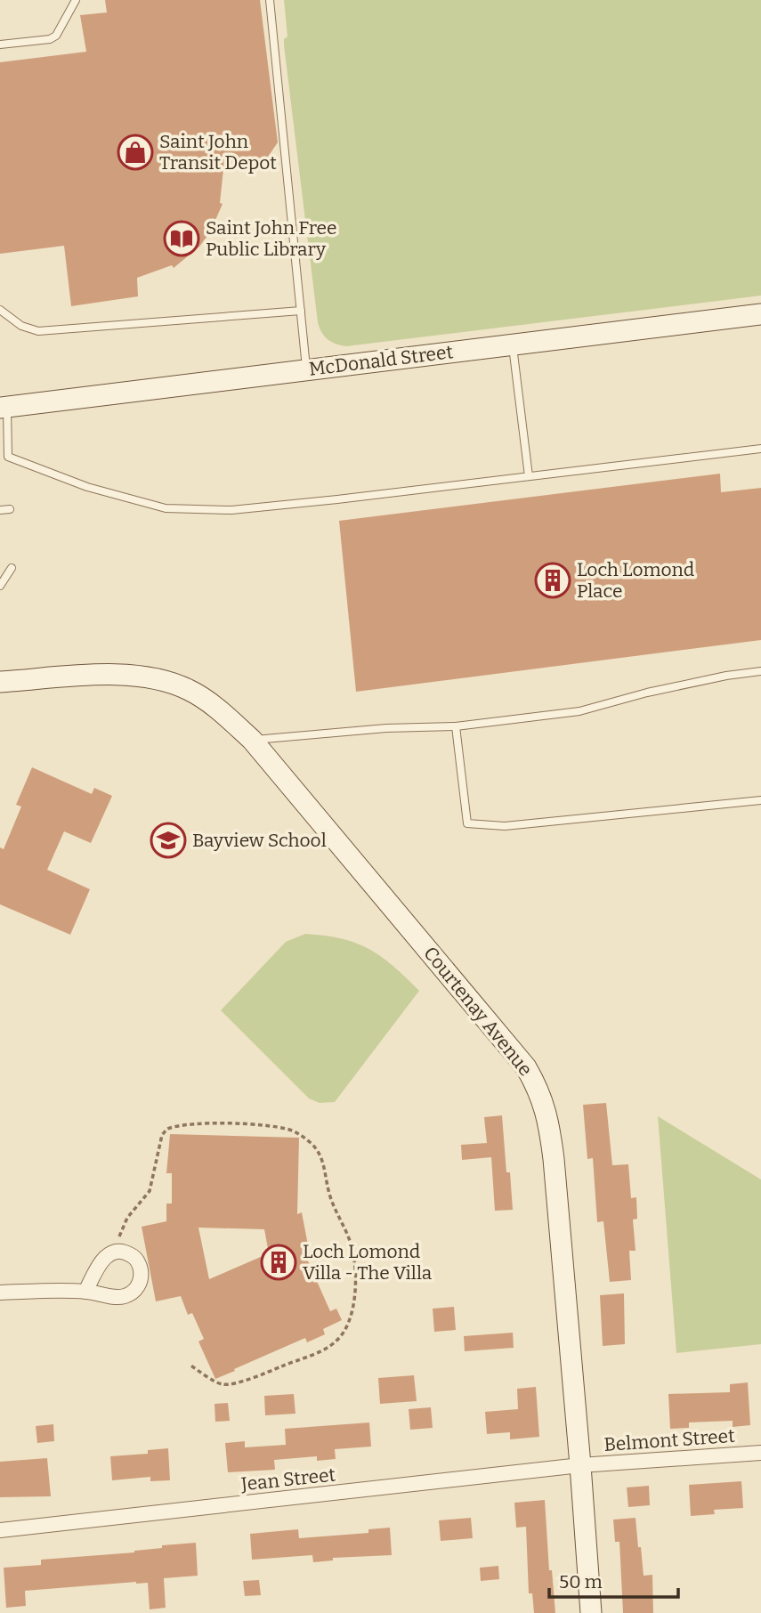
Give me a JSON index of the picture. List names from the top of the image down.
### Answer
{
  "streets": {
    "street": [
      "McDonald Street",
      "Courtenay Avenue",
      "Belmont Street",
      "Jean Street"
    ]
  },
  "crossings": [
    ["Courtenay Avenue", "Belmont Street"],
    ["Courtenay Avenue", "Jean Street"],
    ["Belmont Street", "Jean Street"]
  ],
  "places": {
    "shop": ["Saint John Transit Depot"],
    "library": ["Saint John Free Public Library"],
    "building": ["Loch Lomond Place", "Loch Lomond Villa - The Villa"],
    "school or university": ["Bayview School"]
  },
  "scale_bar": "50 m"
}
